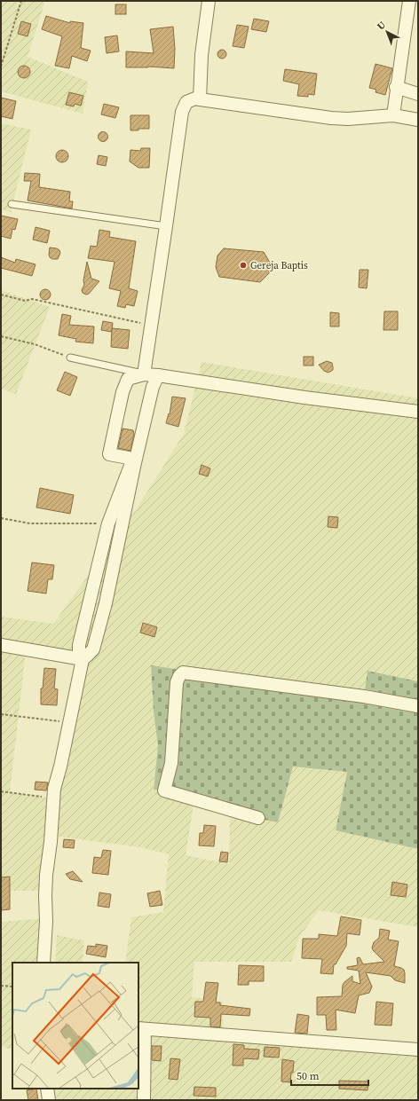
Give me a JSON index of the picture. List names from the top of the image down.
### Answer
{
  "places": ["Gereja Baptis"],
  "scale_bar": "50 m",
  "north": "top left"
}
